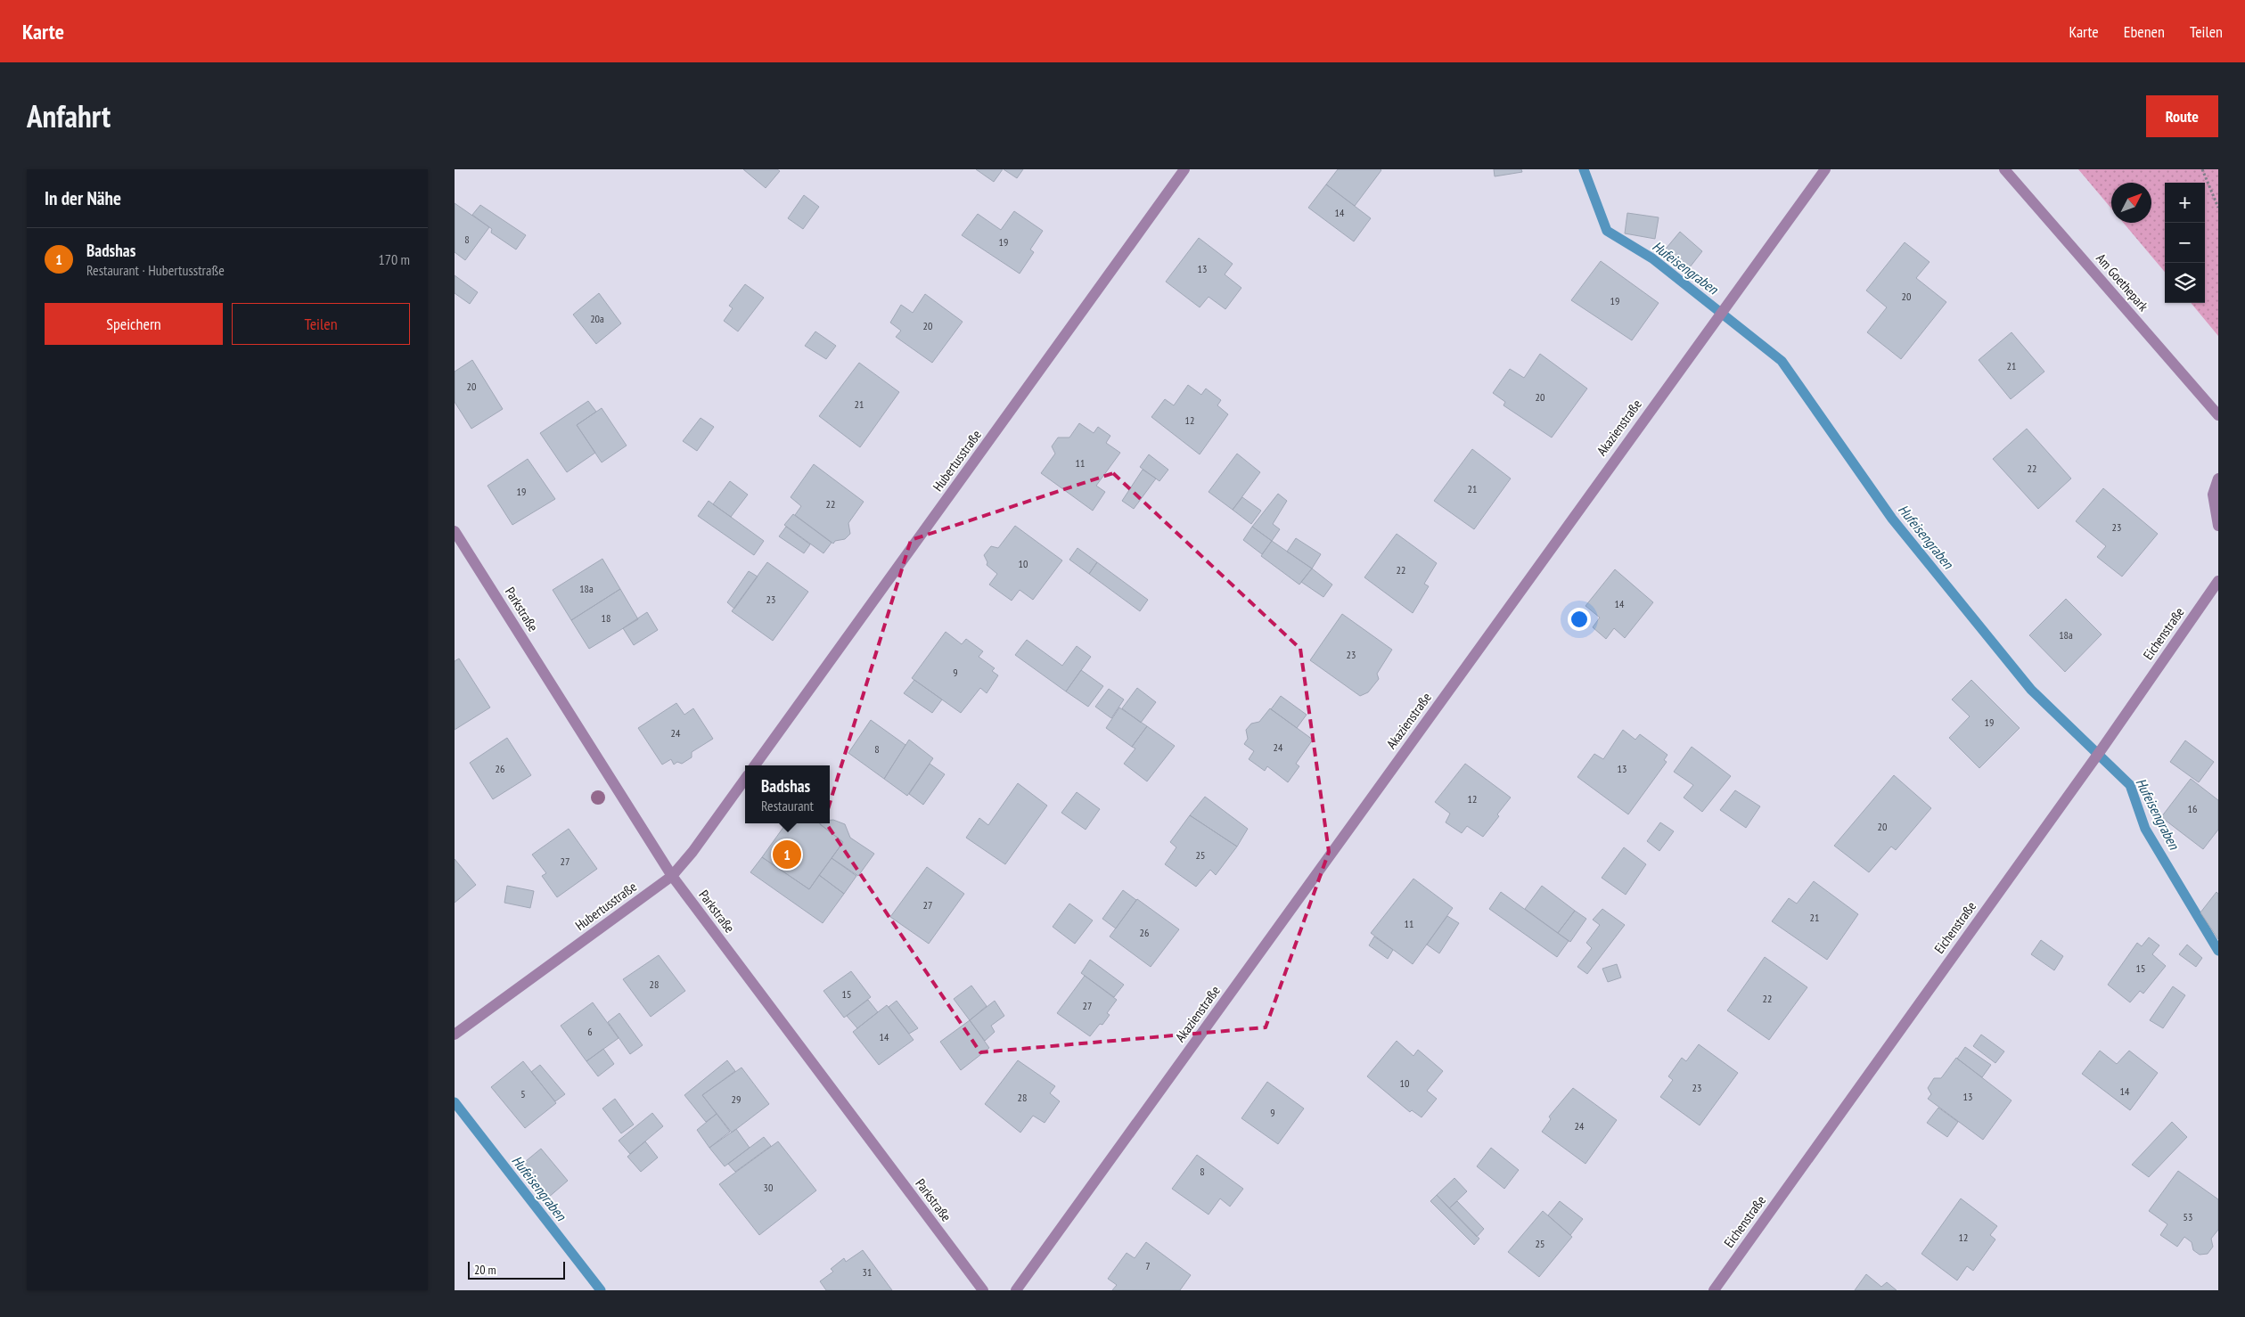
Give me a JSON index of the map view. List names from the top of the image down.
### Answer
{
  "streets": {
    "street": [
      "Am Goethepark",
      "Akazienstraße",
      "Hubertusstraße",
      "Parkstraße",
      "Eichenstraße"
    ]
  },
  "crossings": [
    ["Hubertusstraße", "Parkstraße"]
  ],
  "water": ["Hufeisengraben"],
  "house_numbers": [
    "14",
    "8",
    "19",
    "13",
    "20",
    "19",
    "20a",
    "20",
    "21",
    "20",
    "20",
    "21",
    "12",
    "11",
    "22",
    "21",
    "19",
    "22",
    "23",
    "10",
    "22",
    "18a",
    "23",
    "14",
    "18",
    "18a",
    "23",
    "9",
    "19",
    "24",
    "24",
    "8",
    "26",
    "13",
    "12",
    "16",
    "20",
    "25",
    "27",
    "27",
    "21",
    "11",
    "26",
    "15",
    "28",
    "15",
    "22",
    "27",
    "6",
    "14",
    "10",
    "23",
    "14",
    "5",
    "13",
    "28",
    "29",
    "9",
    "24",
    "8",
    "30",
    "53",
    "12",
    "25",
    "7",
    "31"
  ],
  "scale_bar": "20 m",
  "north": "top right",
  "page": {
    "header": "Karte",
    "nav": ["Karte", "Ebenen", "Teilen"],
    "title": "Anfahrt",
    "buttons": [
      "Route",
      ["Speichern", "Teilen"]
    ],
    "heading": "In der Nähe",
    "map_buttons": ["+", "−"],
    "list": [
      {
        "mark": "1",
        "name": "Badshas",
        "note": "Restaurant · Hubertusstraße",
        "value": "170 m"
      }
    ],
    "popup": ["Badshas", "Restaurant"],
    "pins": "1",
    "scale": "20 m"
  }
}
